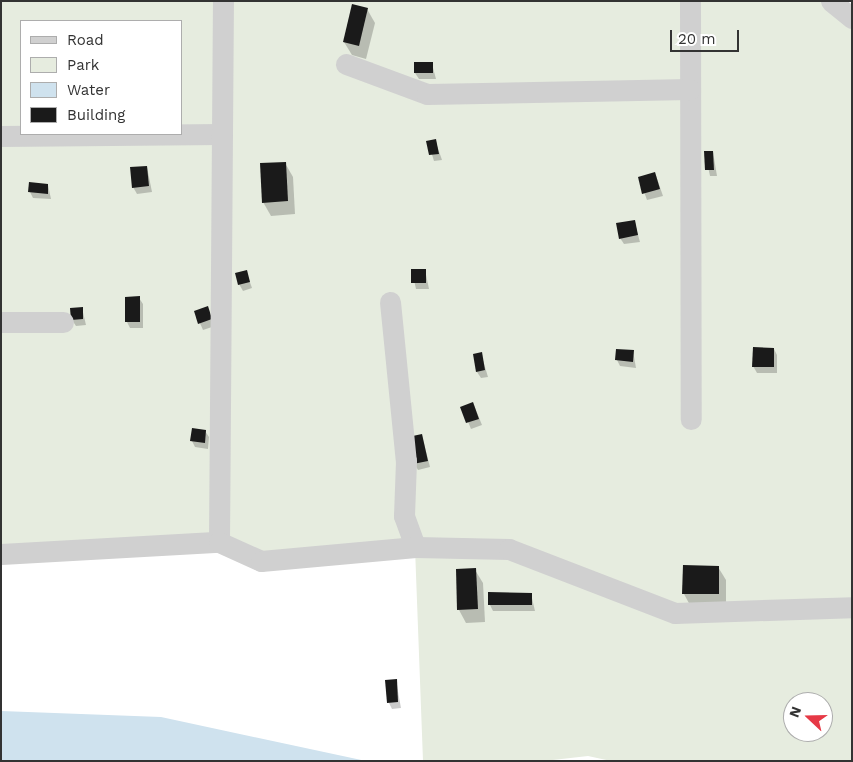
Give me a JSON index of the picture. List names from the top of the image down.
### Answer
{
  "legend": [
    "Road",
    "Park",
    "Water",
    "Building"
  ],
  "scale_bar": "20 m",
  "north": "left"
}
